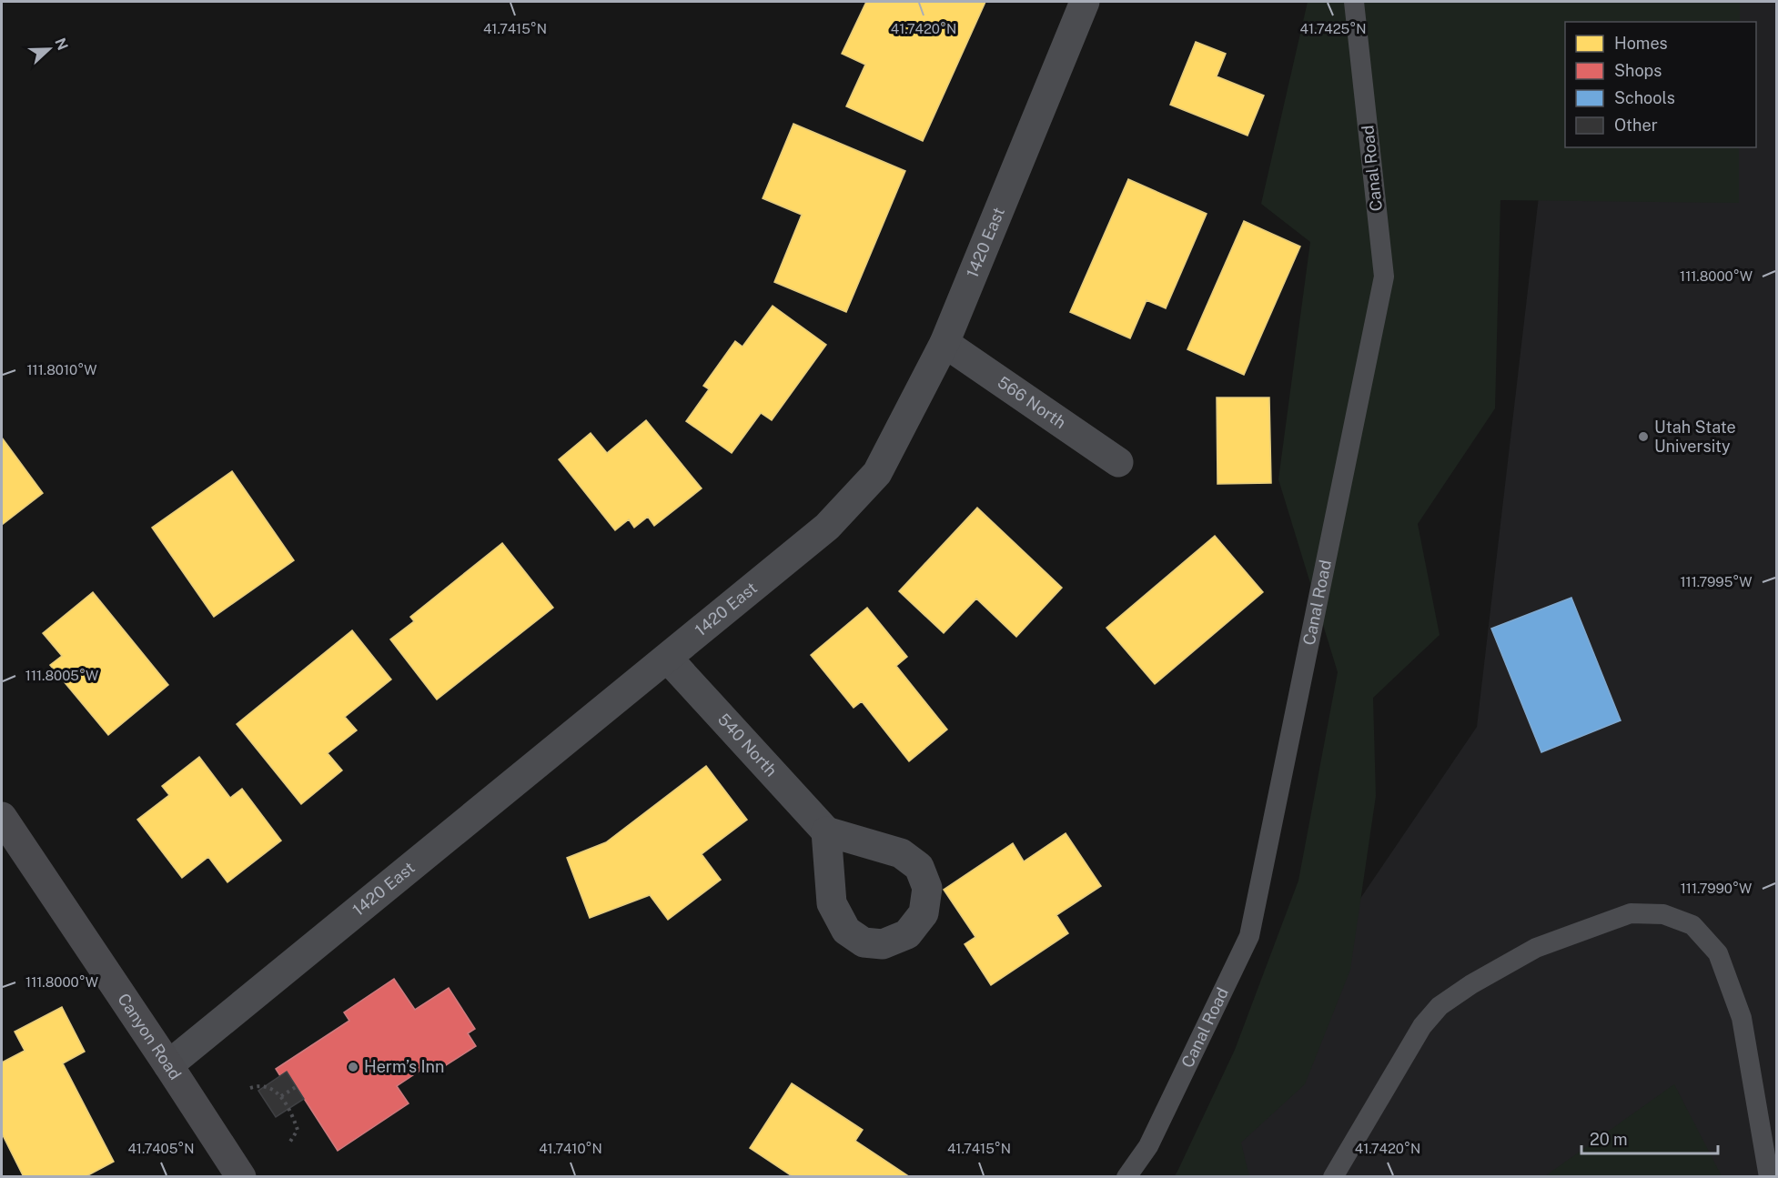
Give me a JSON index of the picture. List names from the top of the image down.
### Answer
{
  "streets": {
    "street": [
      "1420 East",
      "566 North",
      "540 North",
      "Canyon Road"
    ],
    "lane": ["Canal Road"]
  },
  "crossings": [
    ["1420 East", "566 North"],
    ["1420 East", "540 North"],
    ["1420 East", "Canyon Road"]
  ],
  "places": ["Utah State University", "Herm’s Inn"],
  "legend": [
    "Homes",
    "Shops",
    "Schools",
    "Other"
  ],
  "scale_bar": "20 m",
  "north": "right",
  "coordinates": [
    "41.7415°N",
    "41.7420°N",
    "41.7425°N",
    "111.8000°W",
    "111.8010°W",
    "111.7995°W",
    "111.8005°W",
    "111.7990°W",
    "41.7405°N",
    "41.7410°N"
  ]
}
